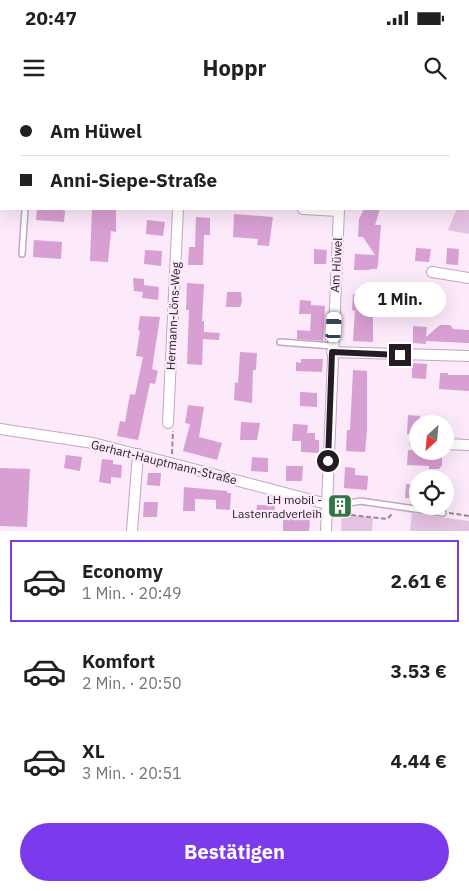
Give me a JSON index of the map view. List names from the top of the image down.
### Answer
{
  "streets": {
    "street": ["Am Hüwel", "Hermann-Löns-Weg", "Gerhart-Hauptmann-Straße"]
  },
  "crossings": [
    ["Am Hüwel", "Gerhart-Hauptmann-Straße"]
  ],
  "places": {
    "building": ["LH mobil - Lastenradverleih"]
  },
  "north": "bottom left",
  "page": {
    "status": "20:47",
    "header": "Hoppr",
    "banner": ["Am Hüwel", "Anni-Siepe-Straße"],
    "bubble": "1 Min.",
    "list": [
      {
        "name": "Economy",
        "note": "1 Min. · 20:49",
        "value": "2.61 €"
      },
      {
        "name": "Komfort",
        "note": "2 Min. · 20:50",
        "value": "3.53 €"
      },
      {
        "name": "XL",
        "note": "3 Min. · 20:51",
        "value": "4.44 €"
      }
    ],
    "buttons": "Bestätigen"
  }
}
